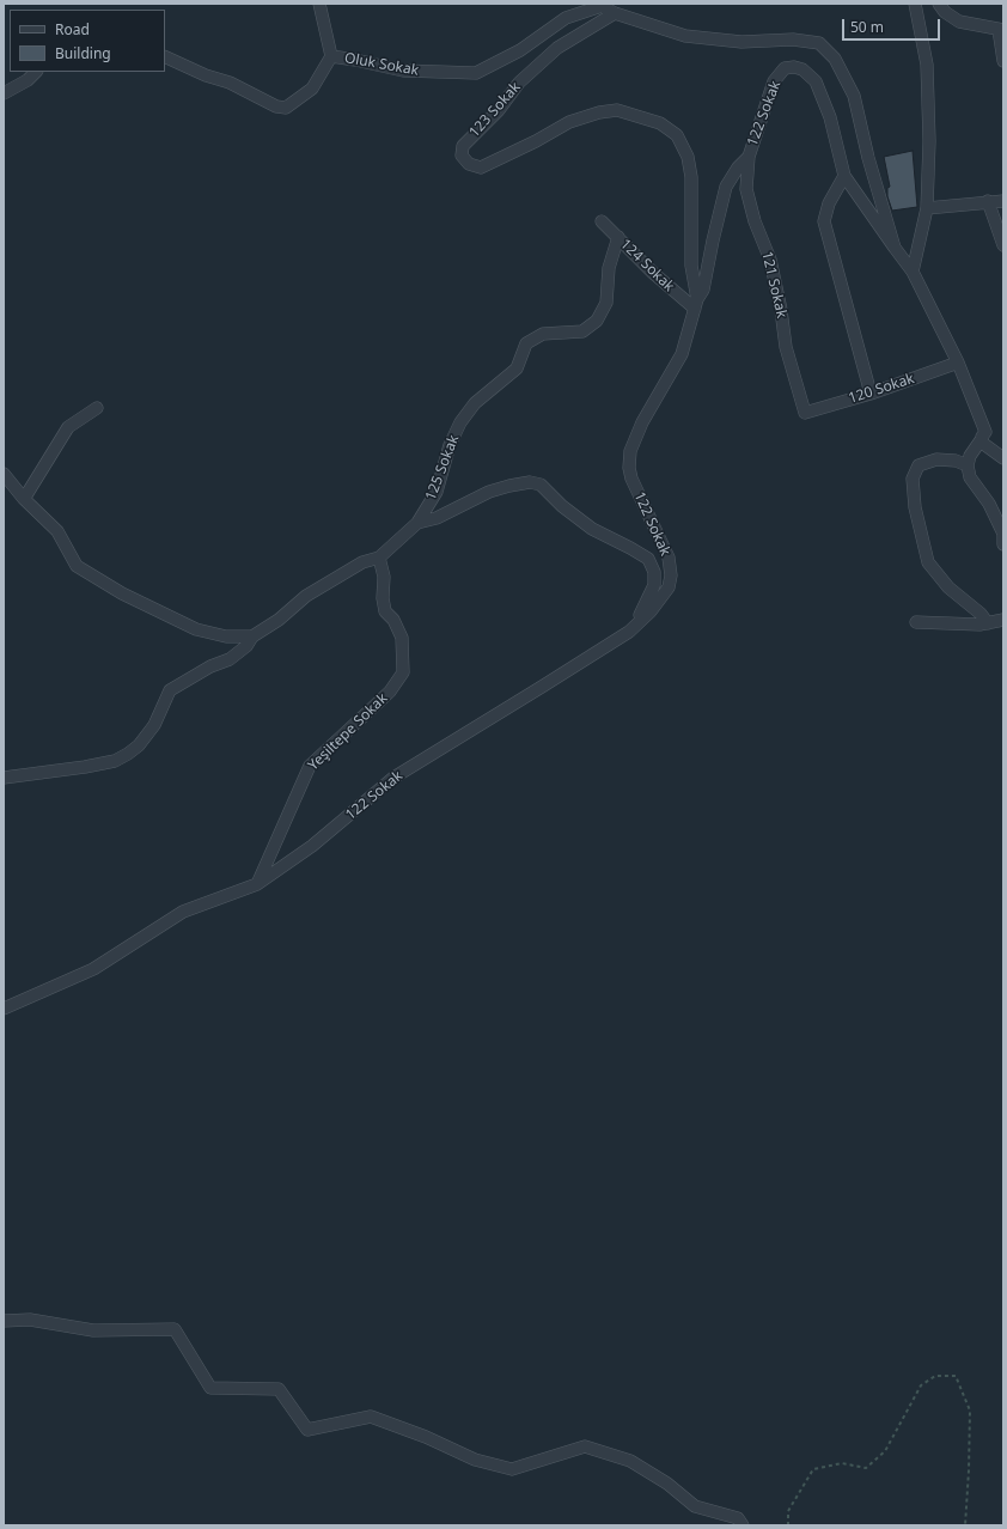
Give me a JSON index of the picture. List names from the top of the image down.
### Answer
{
  "streets": {
    "street": [
      "Oluk Sokak",
      "123 Sokak",
      "122 Sokak",
      "124 Sokak",
      "121 Sokak",
      "120 Sokak",
      "125 Sokak",
      "Yeşiltepe Sokak"
    ]
  },
  "crossings": [
    ["Oluk Sokak", "123 Sokak"],
    ["123 Sokak", "122 Sokak"],
    ["123 Sokak", "124 Sokak"],
    ["122 Sokak", "124 Sokak"],
    ["122 Sokak", "121 Sokak"],
    ["122 Sokak", "120 Sokak"],
    ["122 Sokak", "125 Sokak"],
    ["122 Sokak", "Yeşiltepe Sokak"],
    ["124 Sokak", "125 Sokak"],
    ["121 Sokak", "120 Sokak"],
    ["125 Sokak", "Yeşiltepe Sokak"]
  ],
  "legend": ["Road", "Building"],
  "scale_bar": "50 m"
}
